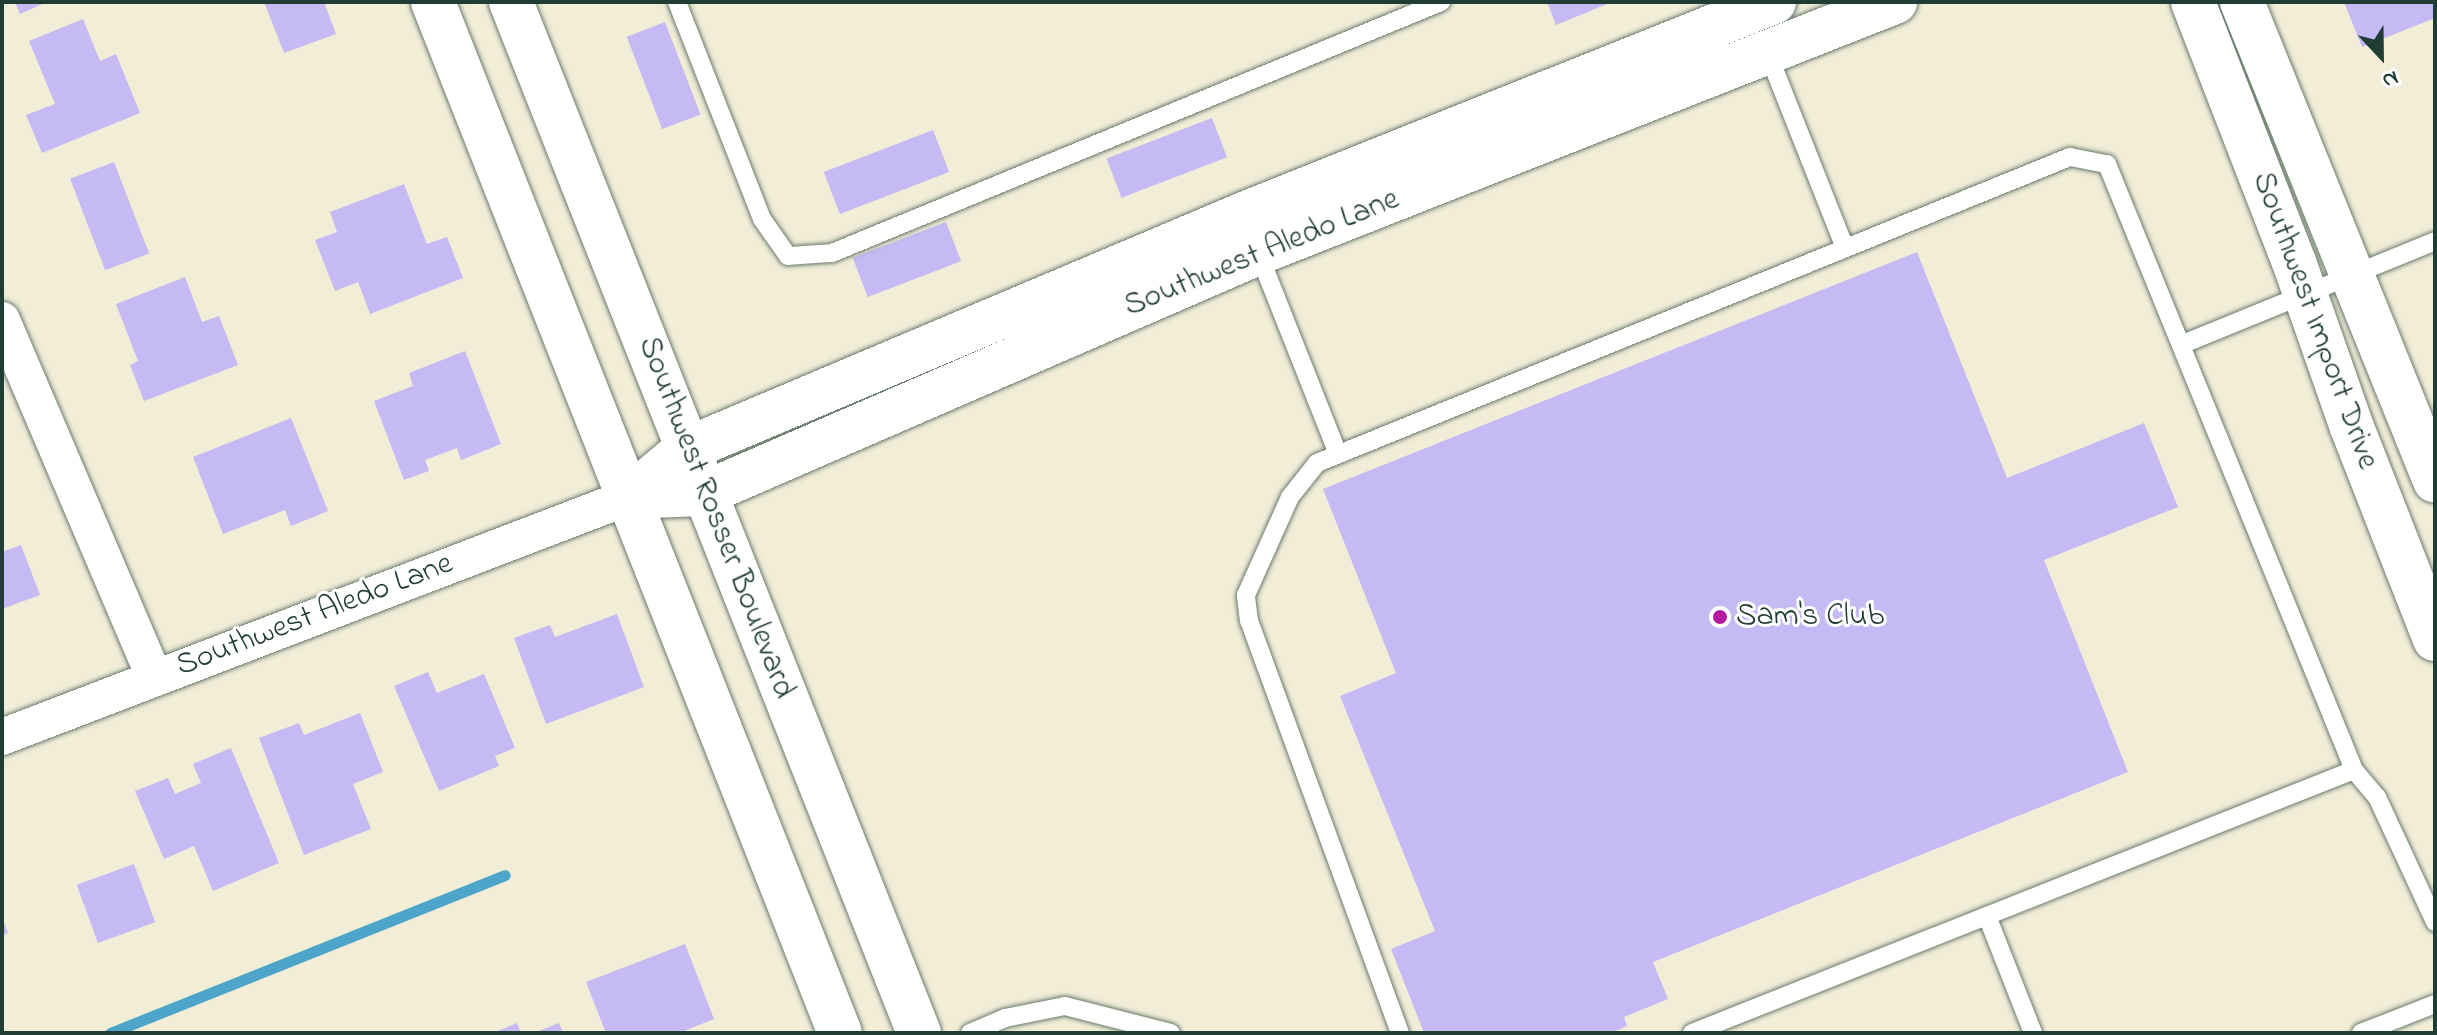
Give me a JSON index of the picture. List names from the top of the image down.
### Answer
{
  "streets": {
    "street": ["Southwest Aledo Lane", "Southwest Import Drive", "Southwest Rosser Boulevard"]
  },
  "crossings": [
    ["Southwest Aledo Lane", "Southwest Rosser Boulevard"]
  ],
  "places": ["Sam's Club"],
  "north": "bottom"
}
